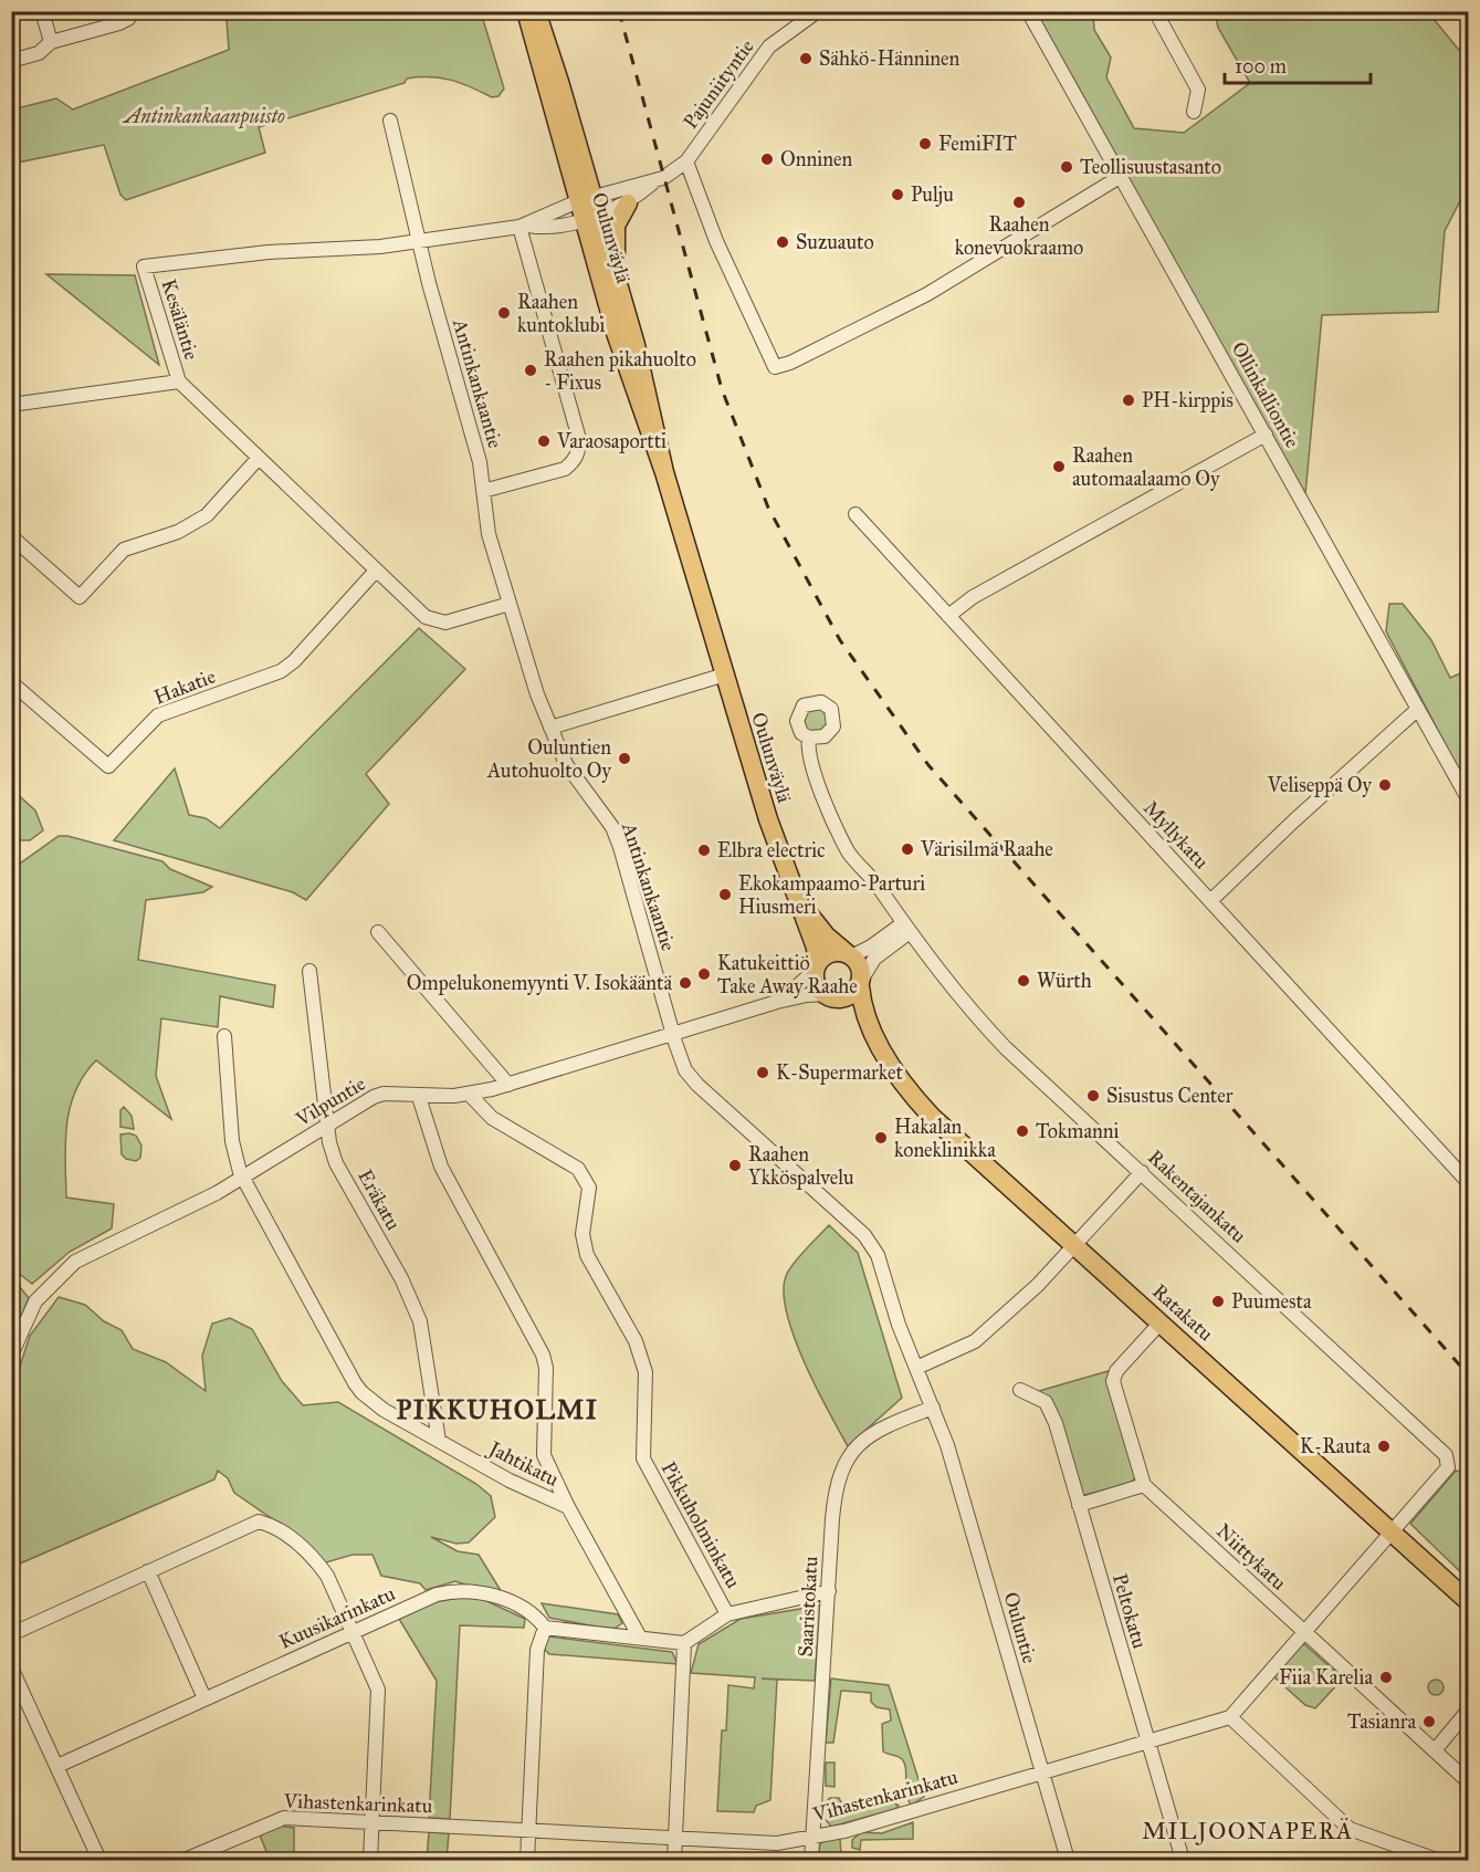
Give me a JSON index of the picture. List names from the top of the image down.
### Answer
{
  "streets": {
    "main road": ["Oulunväylä", "Ratakatu"],
    "street": [
      "Pajuniityntie",
      "Kesäläntie",
      "Antinkankaantie",
      "Ollinkalliontie",
      "Hakatie",
      "Myllykatu",
      "Vilpuntie",
      "Rakentajankatu",
      "Eräkatu",
      "Jahtikatu",
      "Pikkuholminkatu",
      "Niittykatu",
      "Saaristokatu",
      "Peltokatu",
      "Kuusikarinkatu",
      "Ouluntie",
      "Vihastenkarinkatu"
    ]
  },
  "crossings": [
    ["Pajuniityntie", "Oulunväylä"],
    ["Pajuniityntie", "Kesäläntie"],
    ["Oulunväylä", "Kesäläntie"],
    ["Oulunväylä", "Vilpuntie"],
    ["Oulunväylä", "Ratakatu"],
    ["Kesäläntie", "Antinkankaantie"],
    ["Kesäläntie", "Hakatie"],
    ["Antinkankaantie", "Vilpuntie"],
    ["Antinkankaantie", "Saaristokatu"],
    ["Antinkankaantie", "Ouluntie"],
    ["Vilpuntie", "Eräkatu"],
    ["Vilpuntie", "Ratakatu"],
    ["Vilpuntie", "Jahtikatu"],
    ["Vilpuntie", "Pikkuholminkatu"],
    ["Rakentajankatu", "Ratakatu"],
    ["Eräkatu", "Jahtikatu"],
    ["Saaristokatu", "Ouluntie"],
    ["Saaristokatu", "Vihastenkarinkatu"],
    ["Peltokatu", "Vihastenkarinkatu"],
    ["Ouluntie", "Vihastenkarinkatu"]
  ],
  "districts": ["PIKKUHOLMI", "MILJOONAPERÄ"],
  "parks": ["Antinkankaanpuisto"],
  "places": [
    "Sähkö-Hänninen",
    "FemiFIT",
    "Onninen",
    "Teollisuustasanto",
    "Pulju",
    "Raahen konevuokraamo",
    "Suzuauto",
    "Raahen kuntoklubi",
    "Raahen pikahuolto - Fixus",
    "PH-kirppis",
    "Varaosaportti",
    "Raahen automaalaamo Oy",
    "Ouluntien Autohuolto Oy",
    "Veliseppä Oy",
    "Värisilmä Raahe",
    "Elbra electric",
    "Ekokampaamo-Parturi Hiusmeri",
    "Katukeittiö Take Away Raahe",
    "Würth",
    "Ompelukonemyynti V. Isokääntä",
    "K-Supermarket",
    "Sisustus Center",
    "Tokmanni",
    "Hakalan koneklinikka",
    "Raahen Ykköspalvelu",
    "Puumesta",
    "K-Rauta",
    "Fiia Karelia",
    "Tasianra"
  ],
  "scale_bar": "100 m"
}
